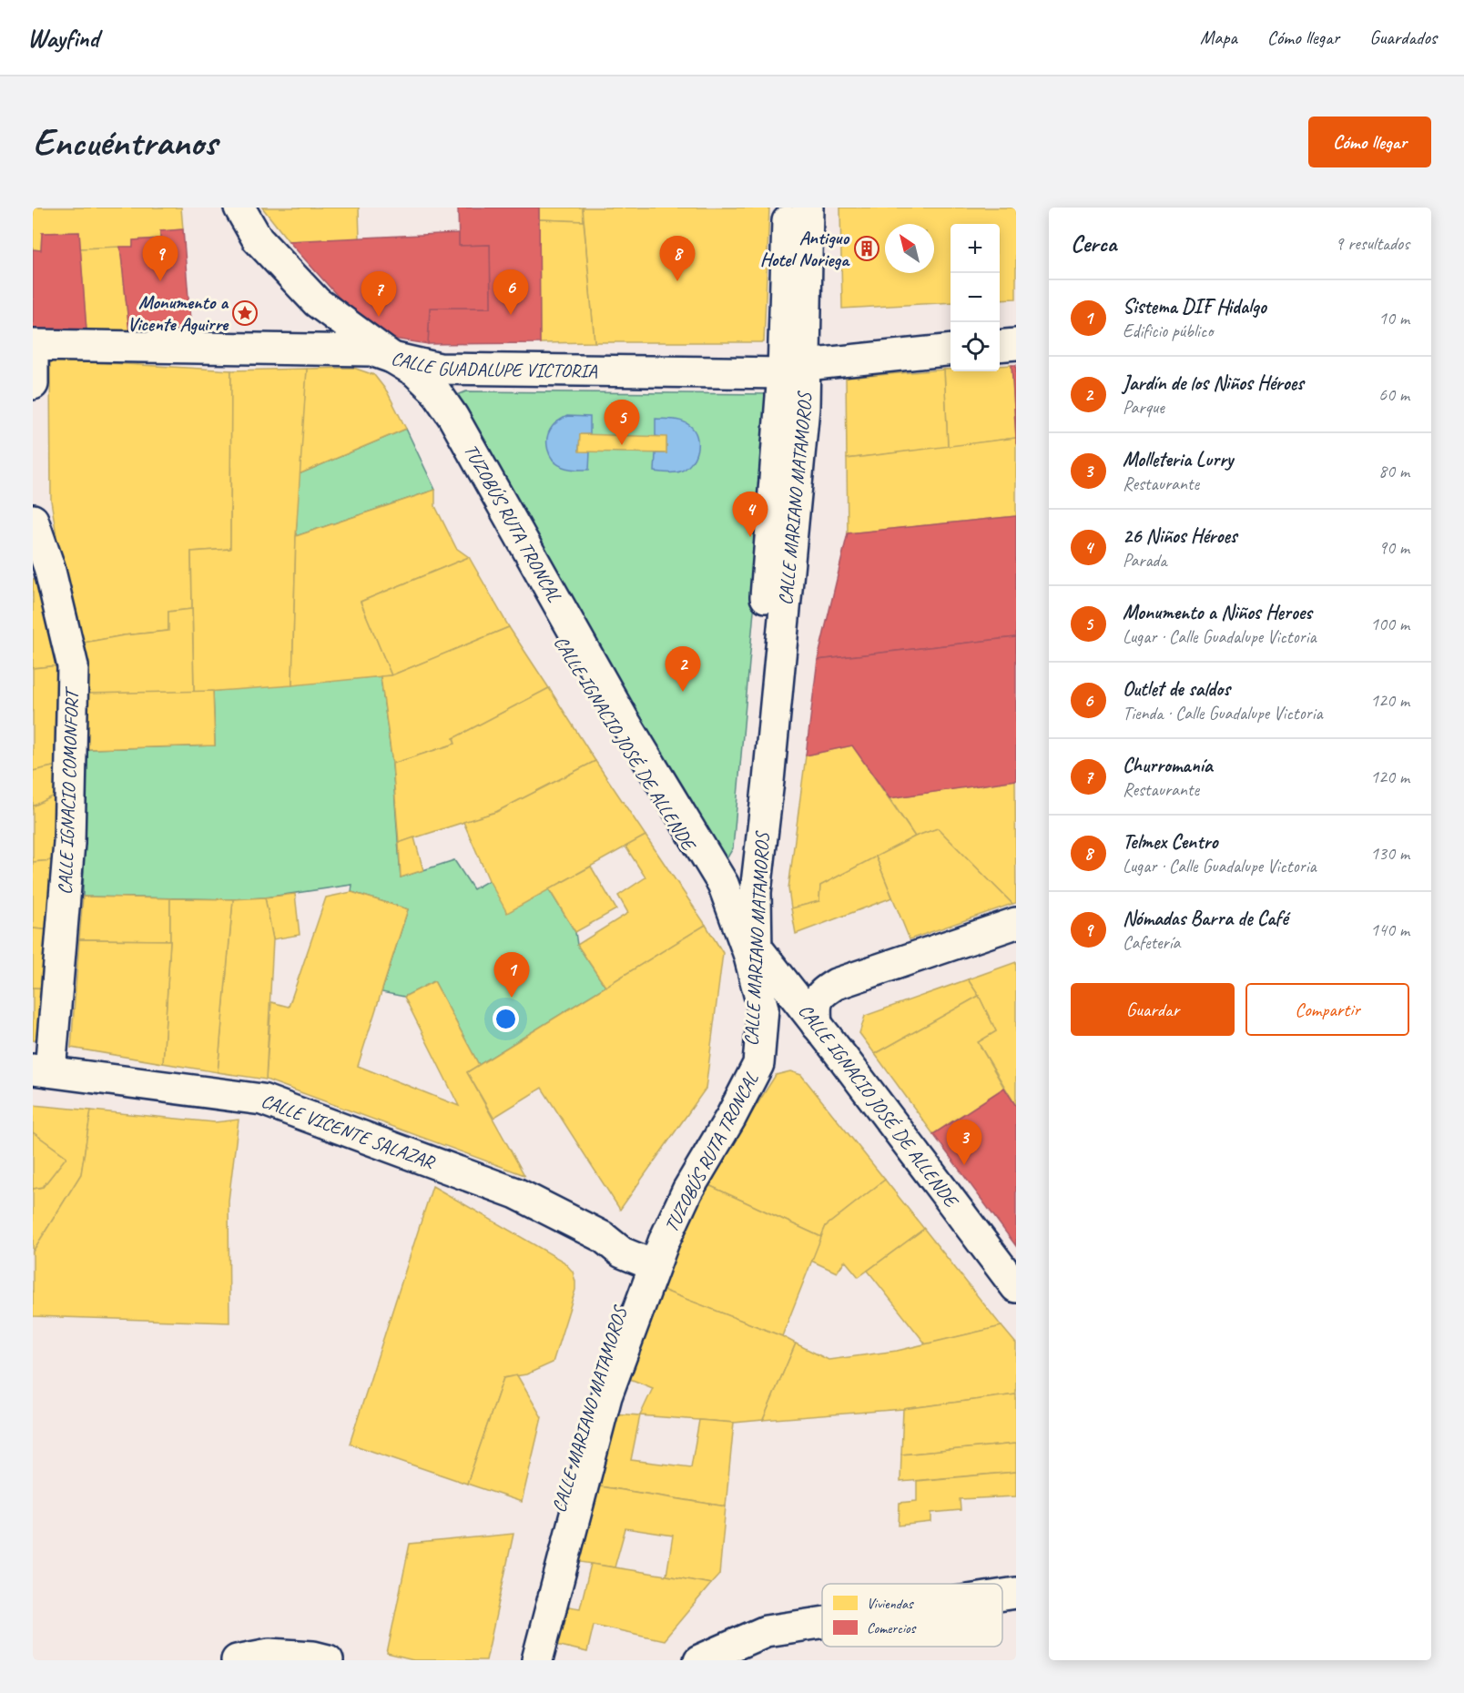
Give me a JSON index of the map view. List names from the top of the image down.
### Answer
{
  "streets": {
    "street": [
      "CALLE GUADALUPE VICTORIA",
      "CALLE MARIANO MATAMOROS",
      "TUZOBÚS RUTA TRONCAL",
      "CALLE IGNACIO JOSÉ DE ALLENDE",
      "CALLE IGNACIO COMONFORT",
      "CALLE VICENTE SALAZAR"
    ]
  },
  "crossings": [
    ["CALLE GUADALUPE VICTORIA", "CALLE MARIANO MATAMOROS"],
    ["CALLE GUADALUPE VICTORIA", "TUZOBÚS RUTA TRONCAL"],
    ["CALLE GUADALUPE VICTORIA", "CALLE IGNACIO JOSÉ DE ALLENDE"],
    ["CALLE MARIANO MATAMOROS", "TUZOBÚS RUTA TRONCAL"],
    ["CALLE MARIANO MATAMOROS", "CALLE IGNACIO JOSÉ DE ALLENDE"],
    ["CALLE MARIANO MATAMOROS", "CALLE VICENTE SALAZAR"],
    ["TUZOBÚS RUTA TRONCAL", "CALLE IGNACIO JOSÉ DE ALLENDE"],
    ["CALLE IGNACIO COMONFORT", "CALLE VICENTE SALAZAR"]
  ],
  "places": {
    "building": ["Antiguo Hotel Noriega"],
    "place": ["Monumento a Vicente Aguirre"]
  },
  "legend": ["Viviendas", "Comercios"],
  "north": "top left",
  "page": {
    "header": "Wayfind",
    "nav": ["Mapa", "Cómo llegar", "Guardados"],
    "buttons": [
      "Cómo llegar",
      ["Guardar", "Compartir"]
    ],
    "title": "Encuéntranos",
    "heading": ["Cerca", "9 resultados"],
    "map_buttons": ["+", "−"],
    "pins": [
      "8",
      "9",
      "6",
      "7",
      "5",
      "4",
      "2",
      "1",
      "3"
    ],
    "list": [
      {
        "mark": "1",
        "name": "Sistema DIF Hidalgo",
        "note": "Edificio público",
        "value": "10 m"
      },
      {
        "mark": "2",
        "name": "Jardín de los Niños Héroes",
        "note": "Parque",
        "value": "60 m"
      },
      {
        "mark": "3",
        "name": "Molleteria Lurry",
        "note": "Restaurante",
        "value": "80 m"
      },
      {
        "mark": "4",
        "name": "26 Niños Héroes",
        "note": "Parada",
        "value": "90 m"
      },
      {
        "mark": "5",
        "name": "Monumento a Niños Heroes",
        "note": "Lugar · Calle Guadalupe Victoria",
        "value": "100 m"
      },
      {
        "mark": "6",
        "name": "Outlet de saldos",
        "note": "Tienda · Calle Guadalupe Victoria",
        "value": "120 m"
      },
      {
        "mark": "7",
        "name": "Churromanía",
        "note": "Restaurante",
        "value": "120 m"
      },
      {
        "mark": "8",
        "name": "Telmex Centro",
        "note": "Lugar · Calle Guadalupe Victoria",
        "value": "130 m"
      },
      {
        "mark": "9",
        "name": "Nómadas Barra de Café",
        "note": "Cafetería",
        "value": "140 m"
      }
    ]
  }
}
